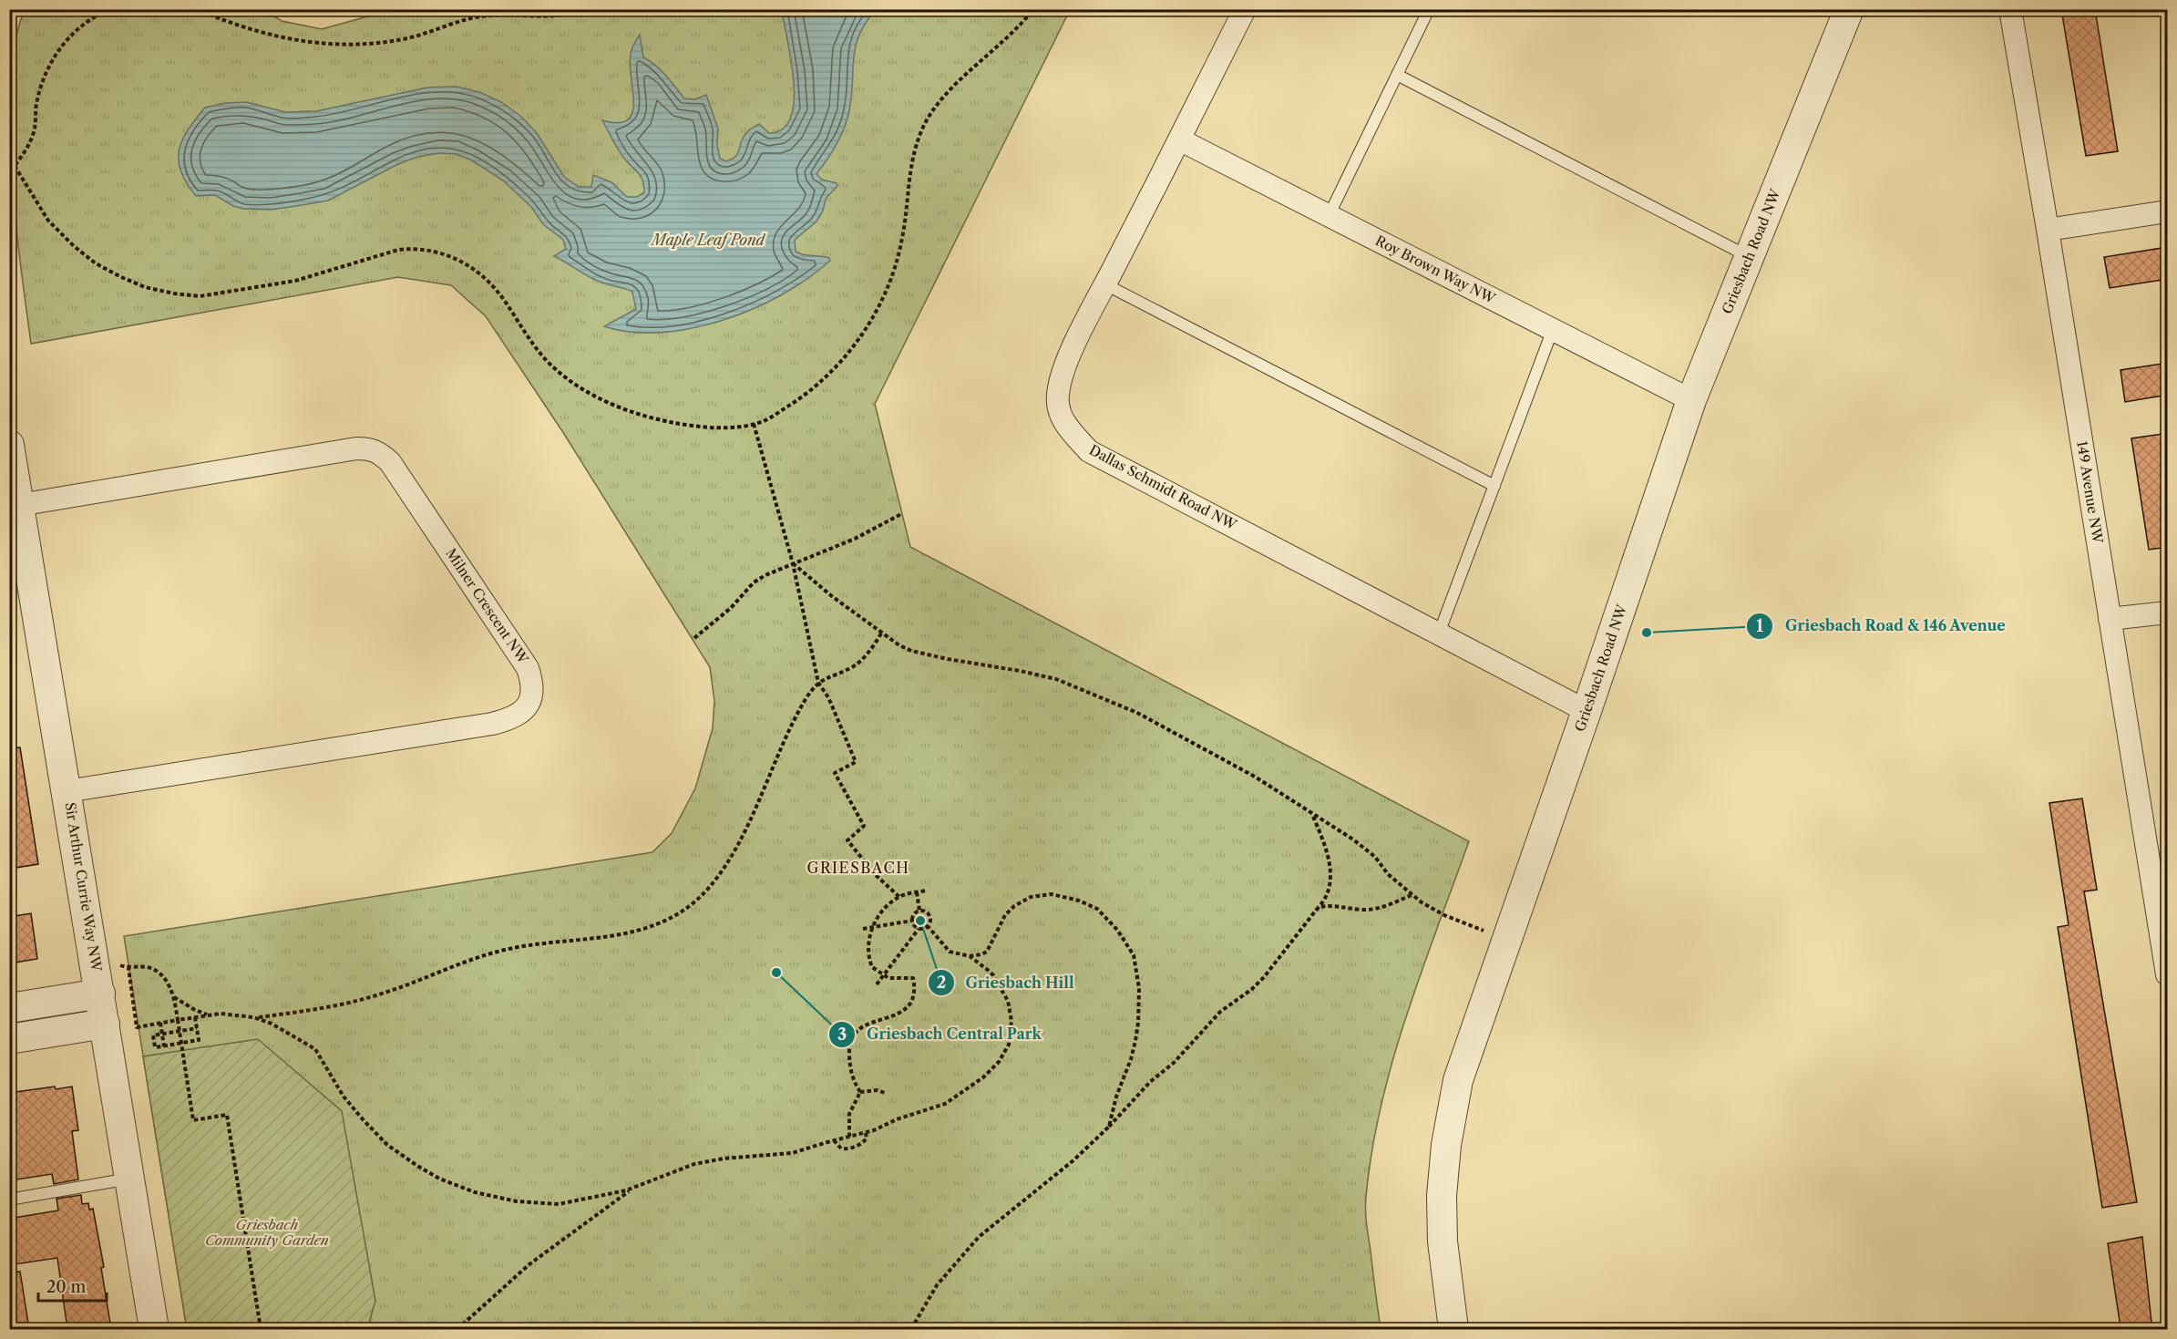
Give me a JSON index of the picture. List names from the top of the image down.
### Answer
{
  "streets": {
    "street": [
      "Griesbach Road NW",
      "Roy Brown Way NW",
      "Dallas Schmidt Road NW",
      "149 Avenue NW",
      "Milner Crescent NW",
      "Sir Arthur Currie Way NW"
    ]
  },
  "crossings": [
    ["Griesbach Road NW", "Roy Brown Way NW"],
    ["Griesbach Road NW", "Dallas Schmidt Road NW"],
    ["Roy Brown Way NW", "Dallas Schmidt Road NW"],
    ["Milner Crescent NW", "Sir Arthur Currie Way NW"]
  ],
  "districts": ["GRIESBACH"],
  "water": ["Maple Leaf Pond"],
  "parks": ["Griesbach Community Garden"],
  "places": ["Griesbach Road & 146 Avenue", "Griesbach Hill", "Griesbach Central Park"],
  "scale_bar": "20 m"
}
